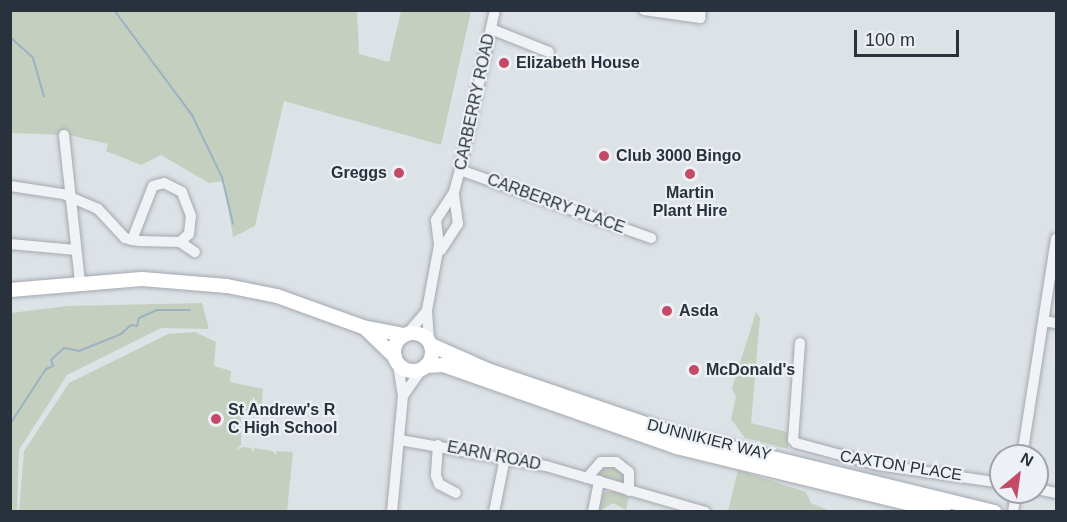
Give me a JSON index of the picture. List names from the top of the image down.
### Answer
{
  "streets": {
    "main road": ["DUNNIKIER WAY"],
    "street": [
      "CARBERRY ROAD",
      "CARBERRY PLACE",
      "EARN ROAD",
      "CAXTON PLACE"
    ]
  },
  "crossings": [
    ["CARBERRY ROAD", "CARBERRY PLACE"],
    ["CARBERRY ROAD", "DUNNIKIER WAY"]
  ],
  "places": [
    "Elizabeth House",
    "Club 3000 Bingo",
    "Greggs",
    "Martin Plant Hire",
    "Asda",
    "McDonald's",
    "St Andrew's R C High School"
  ],
  "scale_bar": "100 m",
  "north": "top right"
}
